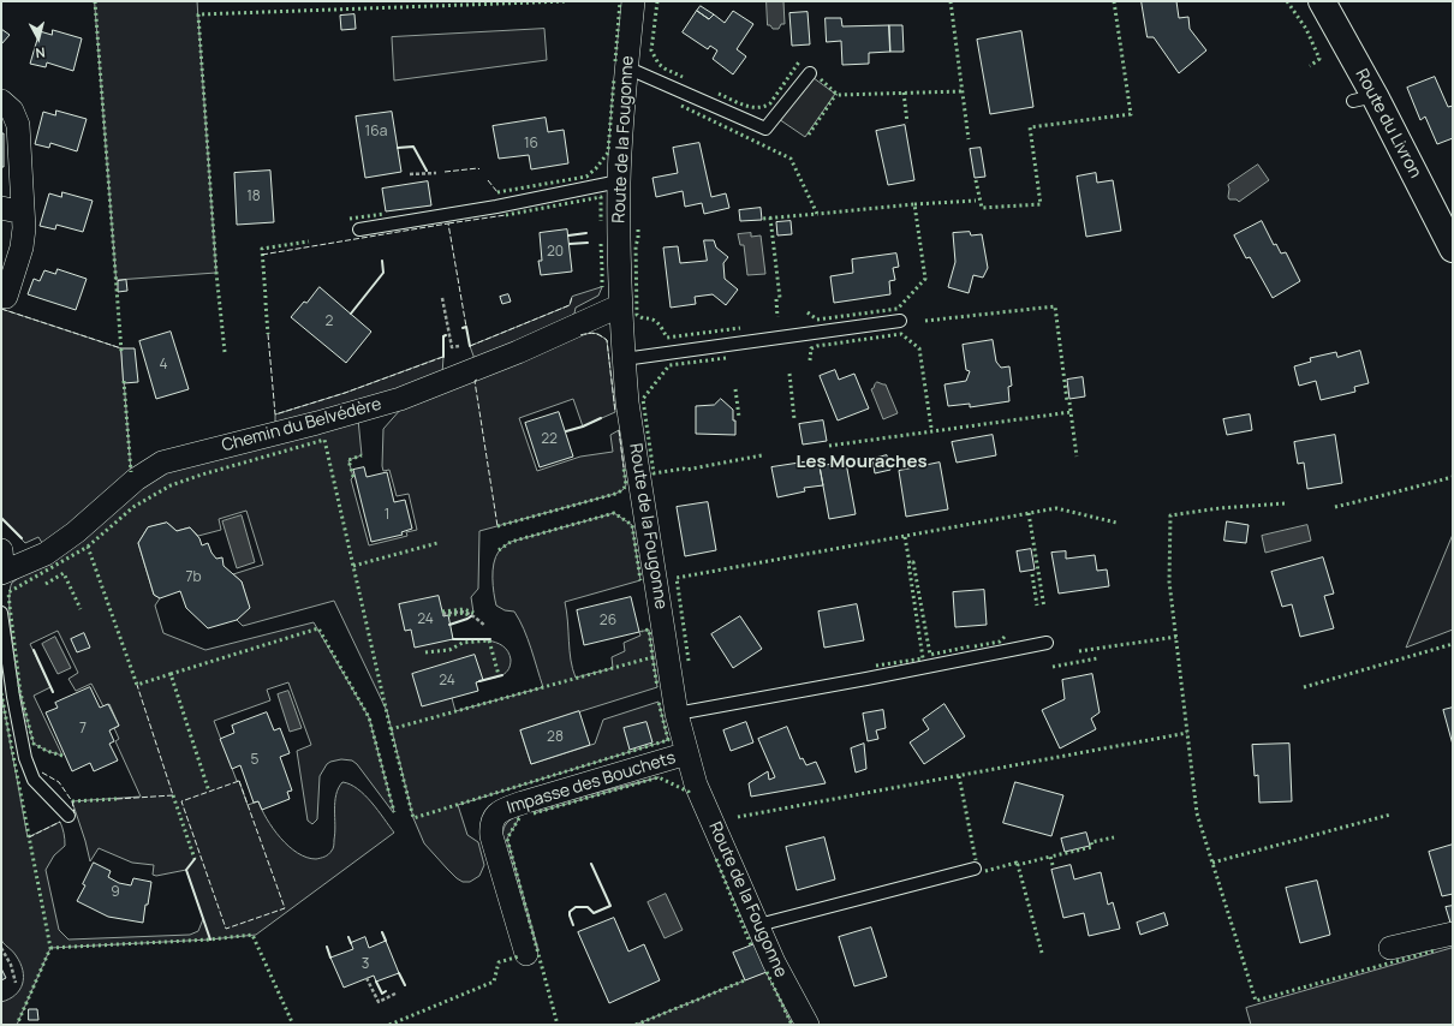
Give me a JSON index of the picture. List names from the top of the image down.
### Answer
{
  "streets": {
    "street": [
      "Route du Livron",
      "Route de la Fougonne",
      "Chemin du Belvédère",
      "Impasse des Bouchets"
    ]
  },
  "crossings": [
    ["Route de la Fougonne", "Chemin du Belvédère"],
    ["Route de la Fougonne", "Impasse des Bouchets"]
  ],
  "districts": ["Les Mouraches"],
  "house_numbers": [
    "16a",
    "16",
    "18",
    "20",
    "2",
    "4",
    "22",
    "1",
    "7b",
    "24",
    "26",
    "24",
    "7",
    "28",
    "5",
    "9",
    "3"
  ],
  "north": "bottom"
}
